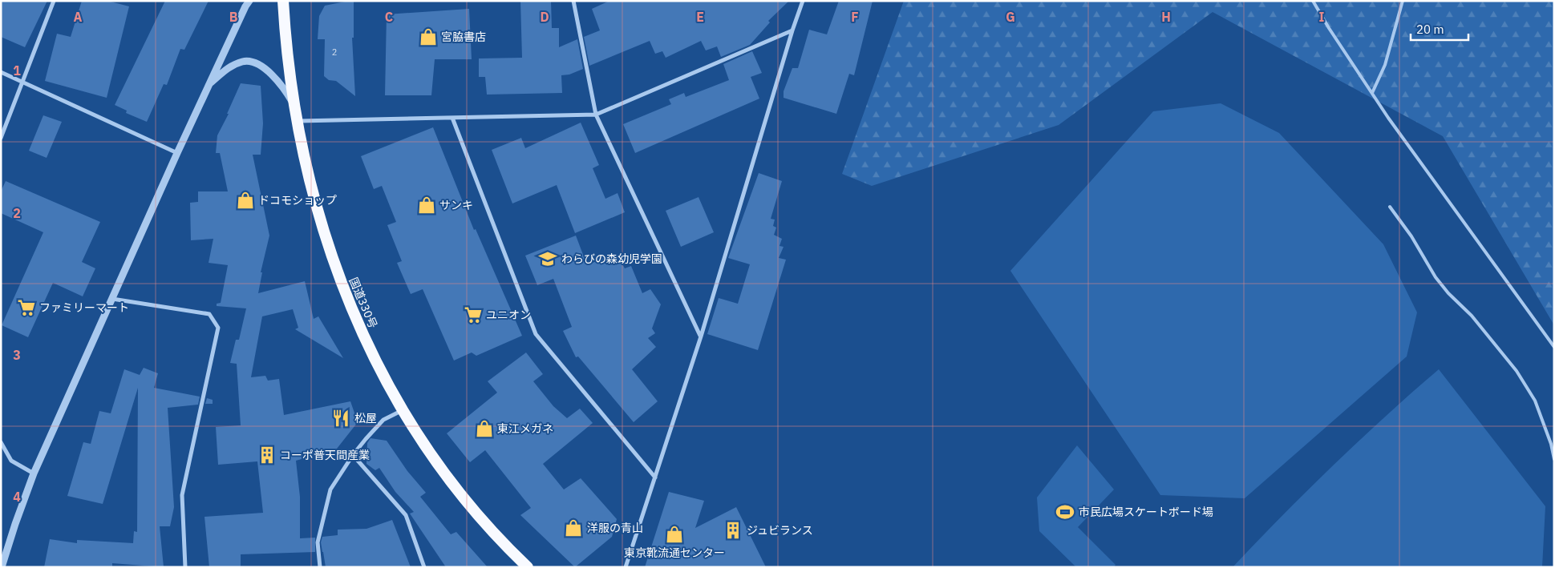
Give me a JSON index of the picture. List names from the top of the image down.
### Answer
{
  "streets": {
    "highway": ["国道330号"]
  },
  "places": {
    "shop": [
      "宮脇書店",
      "ドコモショップ",
      "サンキ",
      "東江メガネ",
      "洋服の青山",
      "東京靴流通センター"
    ],
    "school or university": ["わらびの森幼児学園"],
    "supermarket": ["ファミリーマート", "ユニオン"],
    "restaurant": ["松屋"],
    "building": ["コーポ普天間産業", "ジュビランス"],
    "sports": ["市民広場スケートボード場"]
  },
  "house_numbers": ["2"],
  "scale_bar": "20 m",
  "grid": {
    "columns": [
      "A",
      "B",
      "C",
      "D",
      "E",
      "F",
      "G",
      "H",
      "I"
    ],
    "rows": [
      "1",
      "2",
      "3",
      "4"
    ]
  }
}
